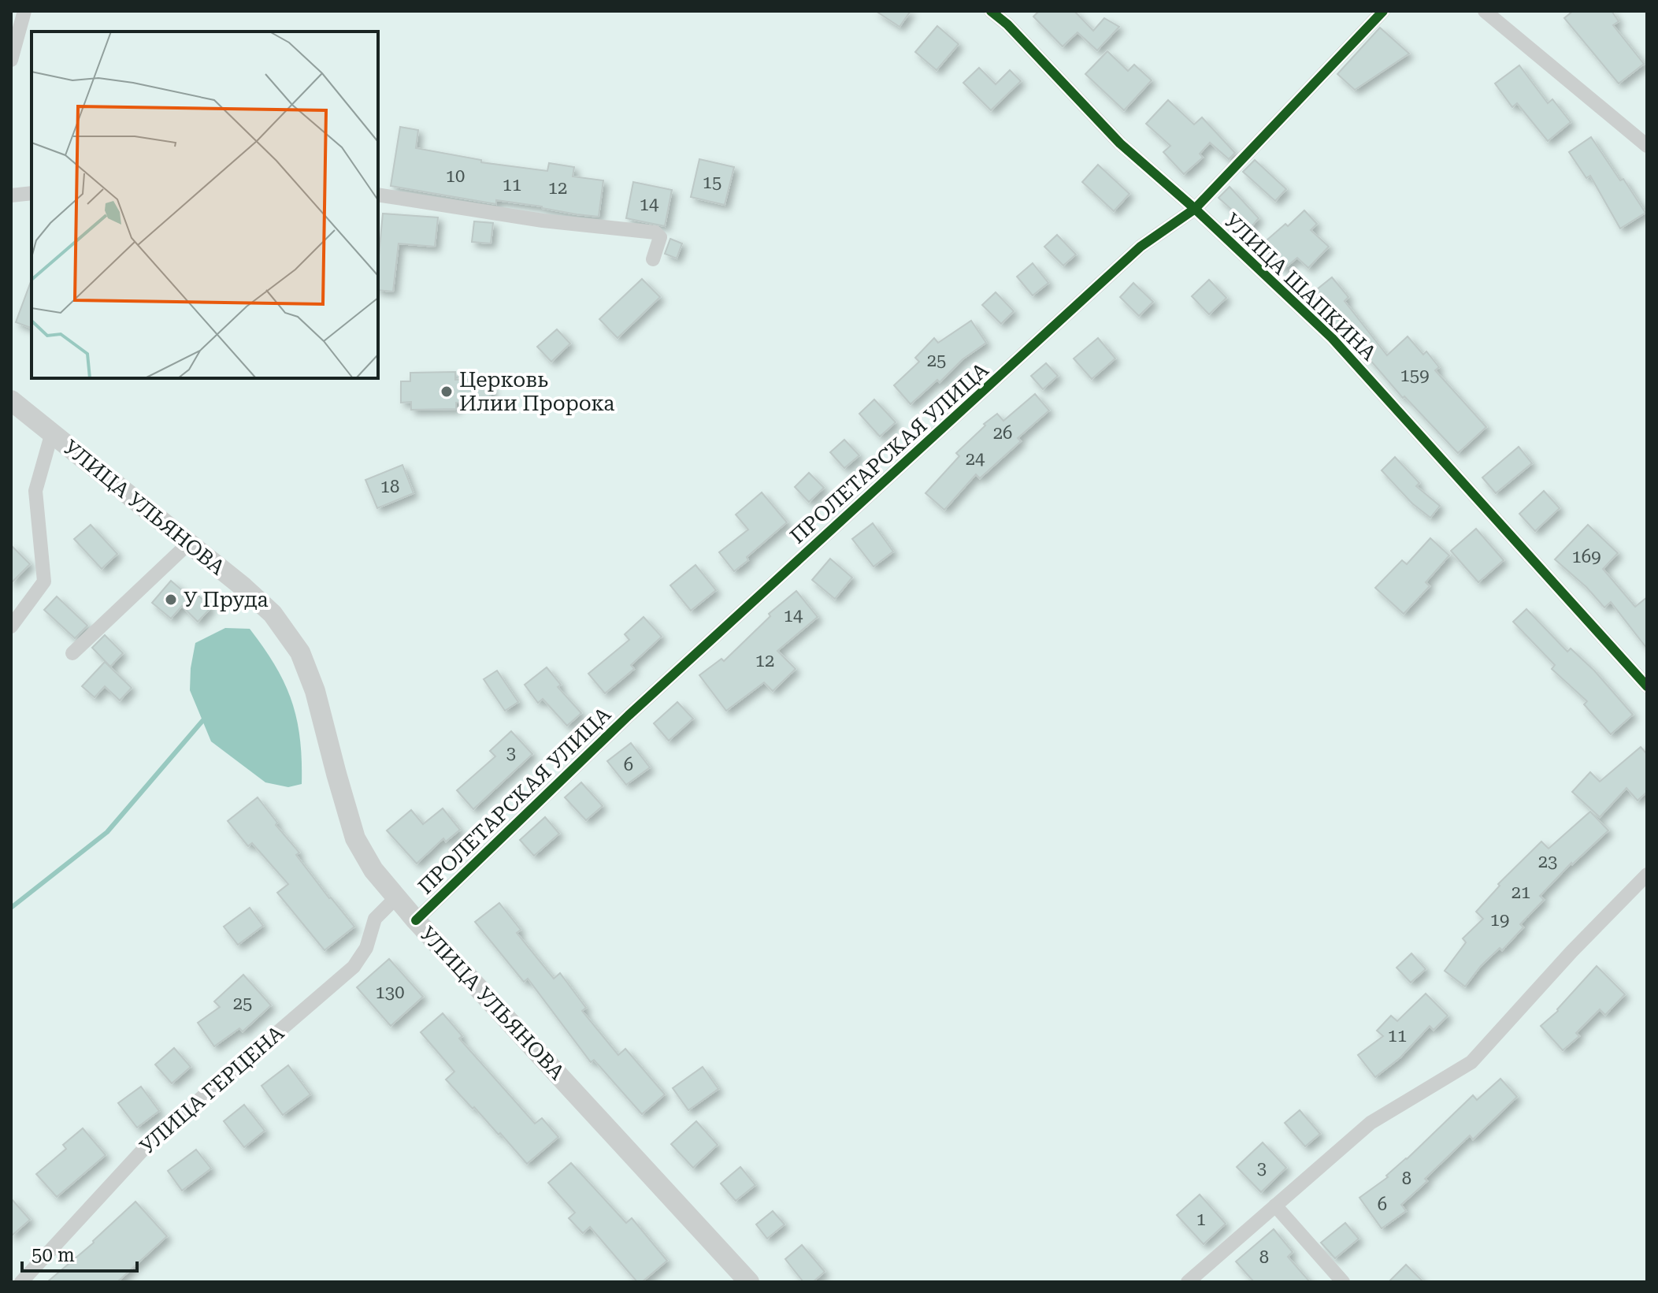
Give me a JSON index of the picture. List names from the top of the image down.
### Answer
{
  "streets": {
    "main road": ["УЛИЦА УЛЬЯНОВА"],
    "street": ["УЛИЦА ШАПКИНА", "ПРОЛЕТАРСКАЯ УЛИЦА", "УЛИЦА ГЕРЦЕНА"]
  },
  "crossings": [
    ["УЛИЦА ШАПКИНА", "ПРОЛЕТАРСКАЯ УЛИЦА"],
    ["ПРОЛЕТАРСКАЯ УЛИЦА", "УЛИЦА УЛЬЯНОВА"],
    ["УЛИЦА УЛЬЯНОВА", "УЛИЦА ГЕРЦЕНА"]
  ],
  "places": ["Церковь Илии Пророка", "У Пруда"],
  "house_numbers": [
    "10",
    "15",
    "11",
    "12",
    "14",
    "25",
    "159",
    "26",
    "24",
    "18",
    "169",
    "14",
    "12",
    "3",
    "6",
    "23",
    "21",
    "19",
    "130",
    "25",
    "11",
    "3",
    "8",
    "6",
    "1",
    "8"
  ],
  "scale_bar": "50 m"
}
